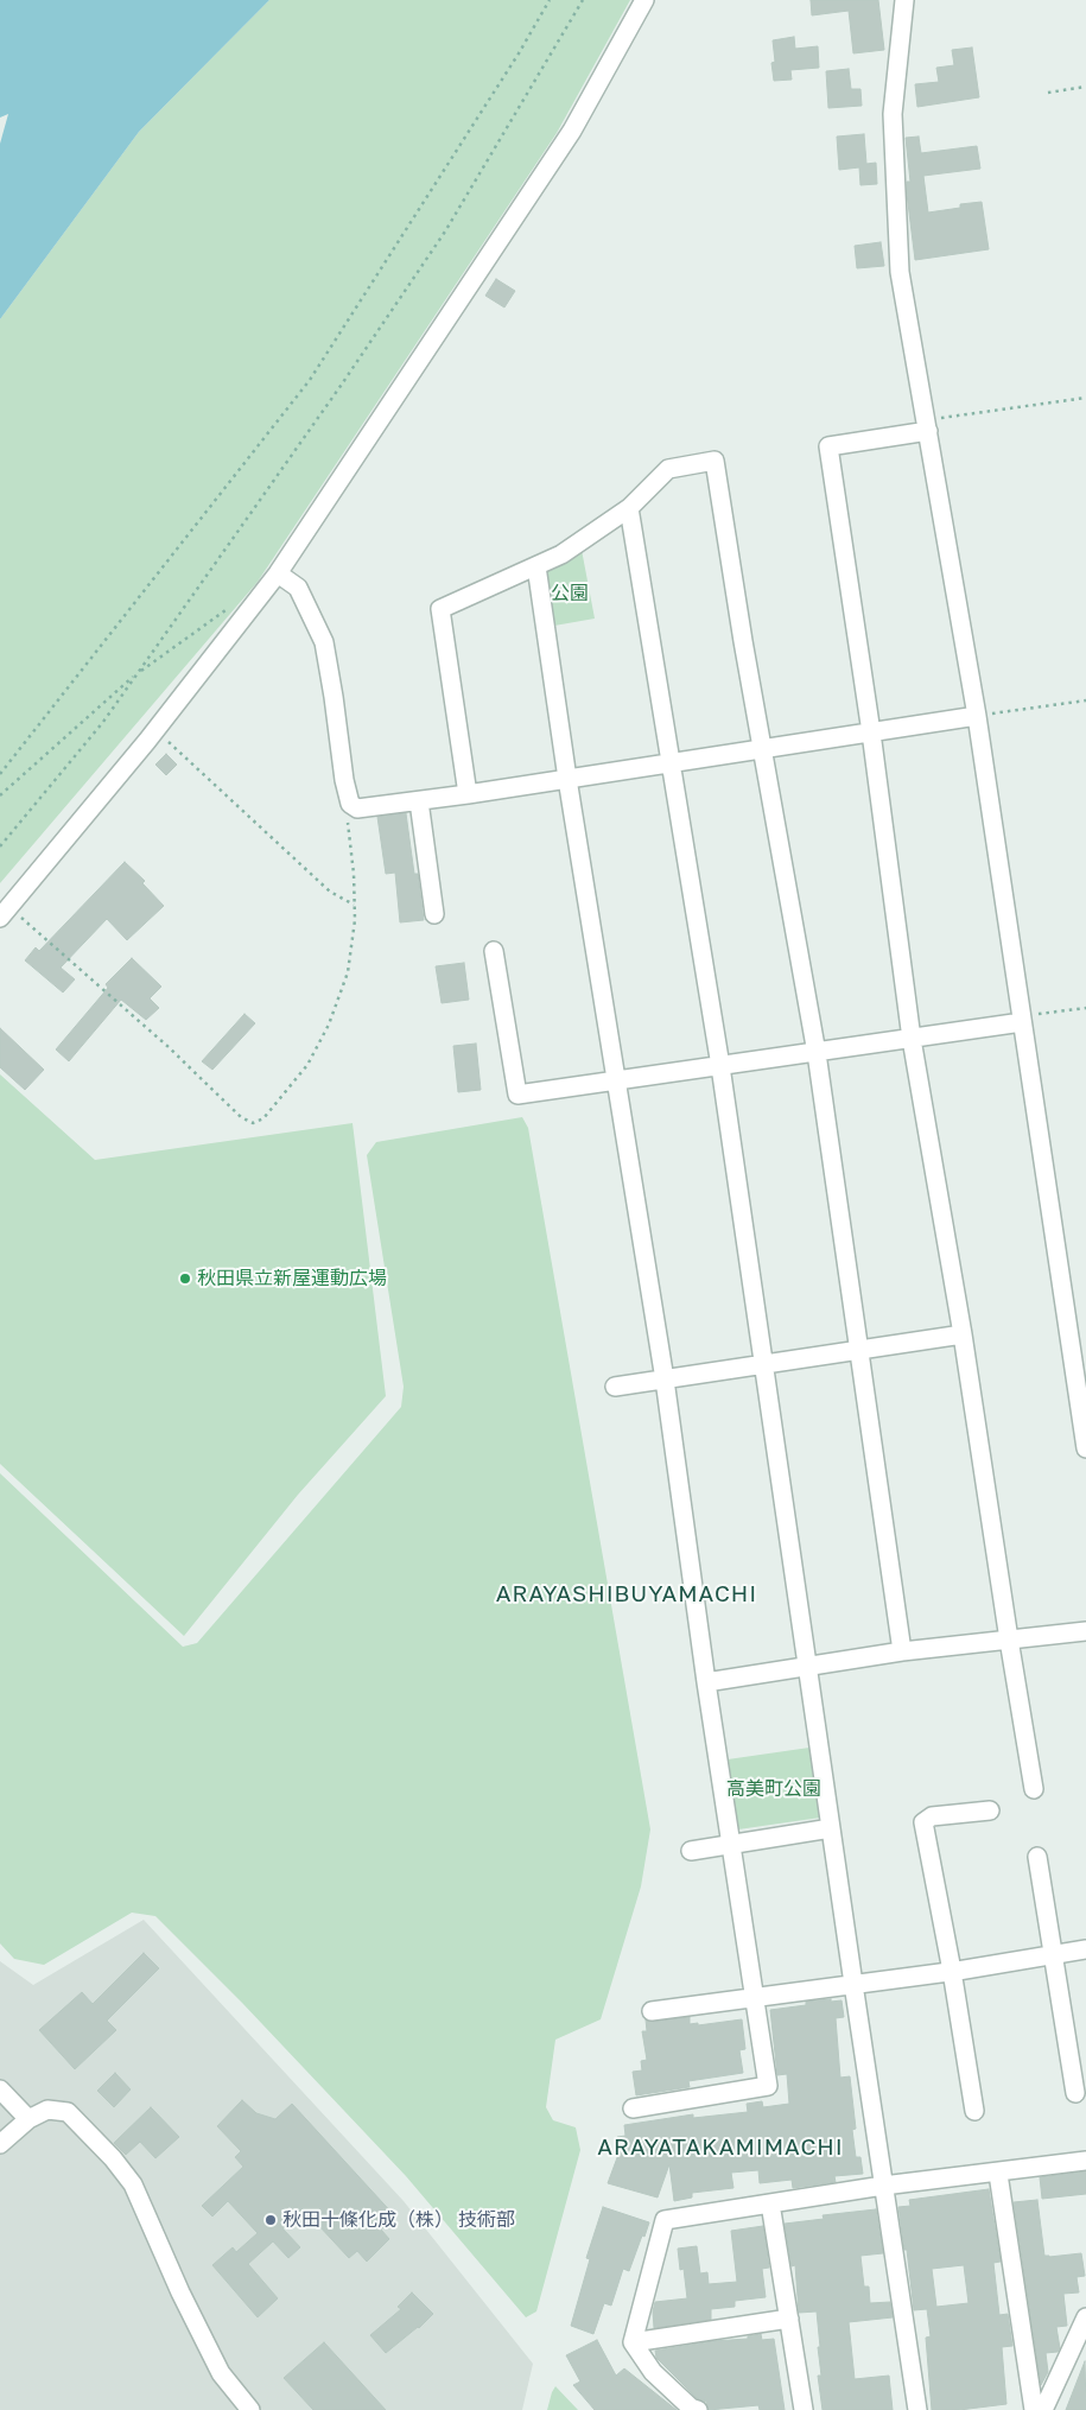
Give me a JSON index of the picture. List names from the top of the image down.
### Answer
{
  "districts": ["ARAYASHIBUYAMACHI", "ARAYATAKAMIMACHI"],
  "parks": ["公園", "高美町公園"],
  "places": ["秋田県立新屋運動広場", "秋田十條化成（株） 技術部"]
}
